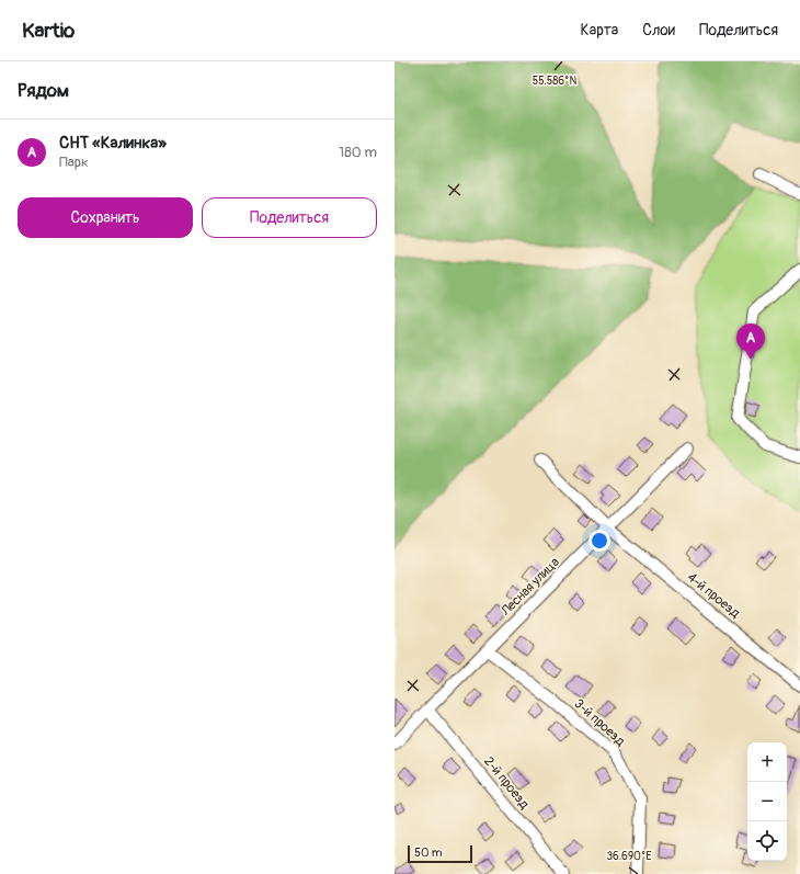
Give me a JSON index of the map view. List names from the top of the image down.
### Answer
{
  "streets": {
    "street": [
      "Лесная улица",
      "4-й проезд",
      "3-й проезд",
      "2-й проезд"
    ]
  },
  "crossings": [
    ["Лесная улица", "4-й проезд"],
    ["Лесная улица", "3-й проезд"],
    ["Лесная улица", "2-й проезд"]
  ],
  "scale_bar": "50 m",
  "page": {
    "header": "Kartio",
    "nav": ["Карта", "Слои", "Поделиться"],
    "heading": "Рядом",
    "list": [
      {
        "mark": "A",
        "name": "СНТ «Калинка»",
        "note": "Парк",
        "value": "180 m"
      }
    ],
    "buttons": ["Сохранить", "Поделиться"],
    "pins": "A",
    "map_buttons": ["+", "−"],
    "scale": "50 m"
  },
  "coordinates": ["55.586°N", "36.690°E"]
}
